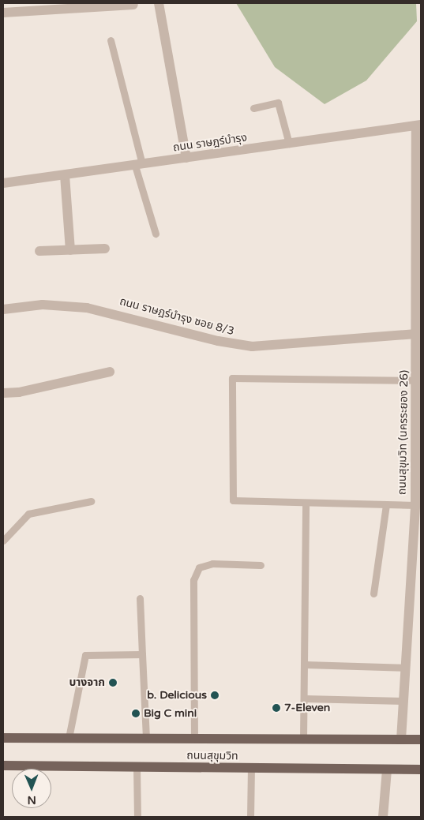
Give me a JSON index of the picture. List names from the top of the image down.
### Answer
{
  "streets": {
    "main road": ["ถนนสุขุมวิท"],
    "street": ["ถนน ราษฎร์บำรุง", "ถนน ราษฎร์บำรุง ซอย 8/3", "ถนนสุขุมวิท (นครระยอง 26)"]
  },
  "crossings": [
    ["ถนน ราษฎร์บำรุง", "ถนนสุขุมวิท (นครระยอง 26)"],
    ["ถนน ราษฎร์บำรุง ซอย 8/3", "ถนนสุขุมวิท (นครระยอง 26)"],
    ["ถนนสุขุมวิท (นครระยอง 26)", "ถนนสุขุมวิท"]
  ],
  "places": [
    "บางจาก",
    "b. Delicious",
    "7-Eleven",
    "Big C mini"
  ],
  "north": "bottom"
}
